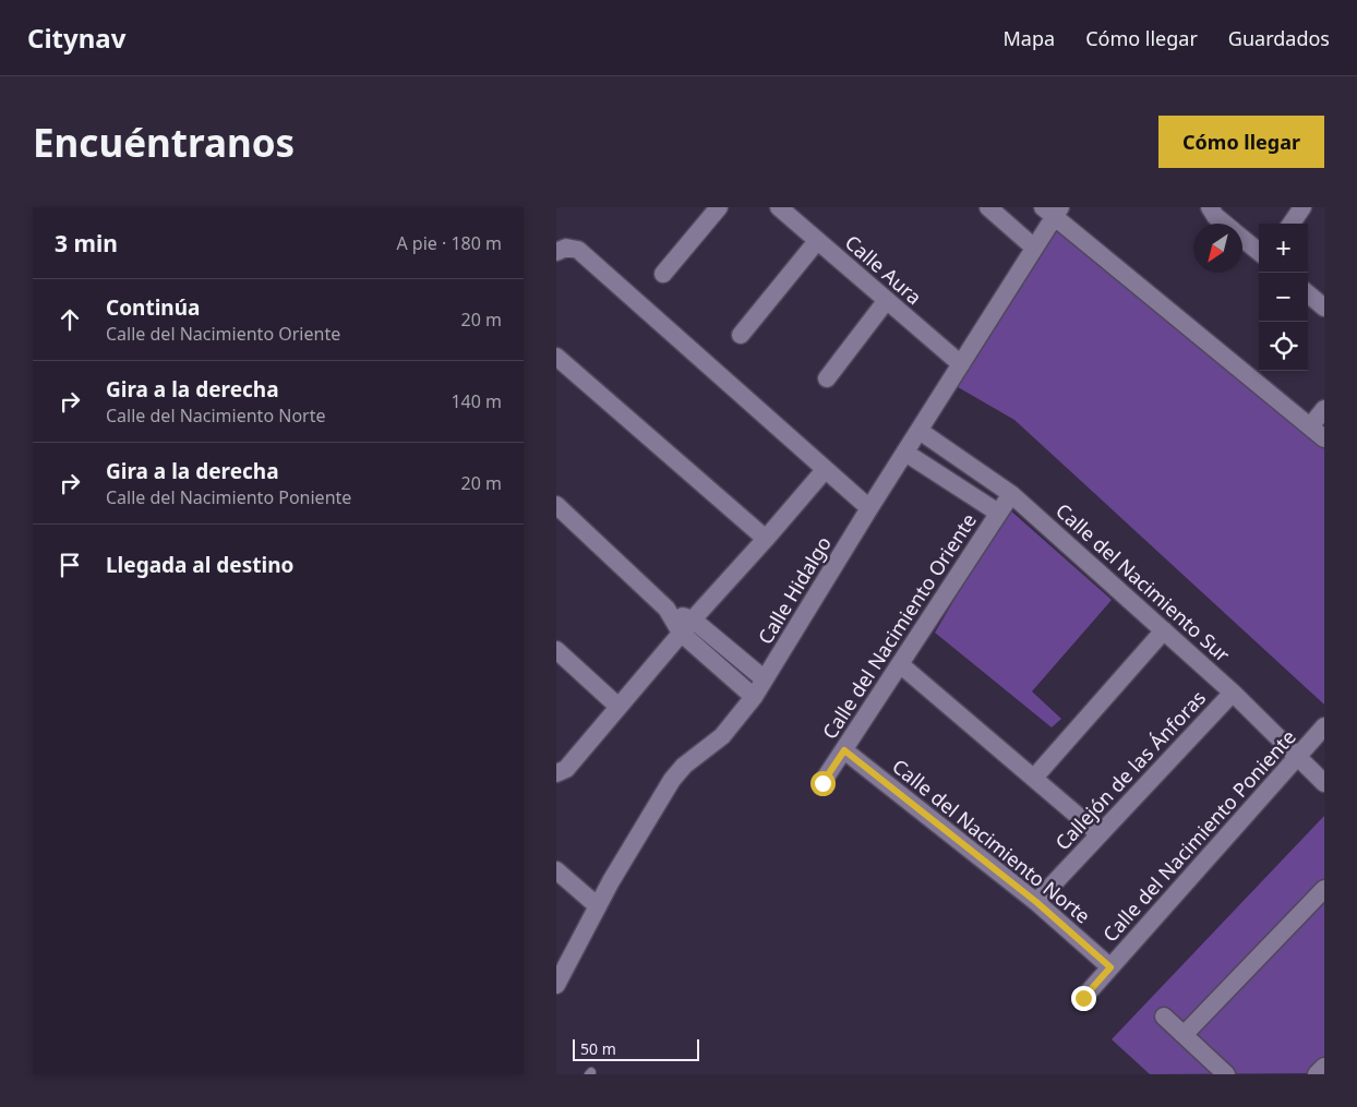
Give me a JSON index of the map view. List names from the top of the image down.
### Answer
{
  "streets": {
    "street": [
      "Calle Aura",
      "Calle del Nacimiento Sur",
      "Calle Hidalgo",
      "Calle del Nacimiento Oriente",
      "Callejón de las Ánforas",
      "Calle del Nacimiento Poniente",
      "Calle del Nacimiento Norte"
    ]
  },
  "crossings": [
    ["Calle Aura", "Calle Hidalgo"],
    ["Calle del Nacimiento Sur", "Calle Hidalgo"],
    ["Calle del Nacimiento Sur", "Calle del Nacimiento Oriente"],
    ["Calle del Nacimiento Sur", "Callejón de las Ánforas"],
    ["Calle del Nacimiento Sur", "Calle del Nacimiento Poniente"],
    ["Calle del Nacimiento Oriente", "Calle del Nacimiento Norte"],
    ["Callejón de las Ánforas", "Calle del Nacimiento Norte"],
    ["Calle del Nacimiento Poniente", "Calle del Nacimiento Norte"]
  ],
  "scale_bar": "50 m",
  "north": "bottom left",
  "page": {
    "header": "Citynav",
    "nav": ["Mapa", "Cómo llegar", "Guardados"],
    "buttons": "Cómo llegar",
    "title": "Encuéntranos",
    "heading": ["3 min", "A pie · 180 m"],
    "map_buttons": ["+", "−"],
    "list": [
      ["Continúa", "Calle del Nacimiento Oriente", "20 m"],
      ["Gira a la derecha", "Calle del Nacimiento Norte", "140 m"],
      ["Gira a la derecha", "Calle del Nacimiento Poniente", "20 m"],
      "Llegada al destino"
    ],
    "scale": "50 m"
  }
}
